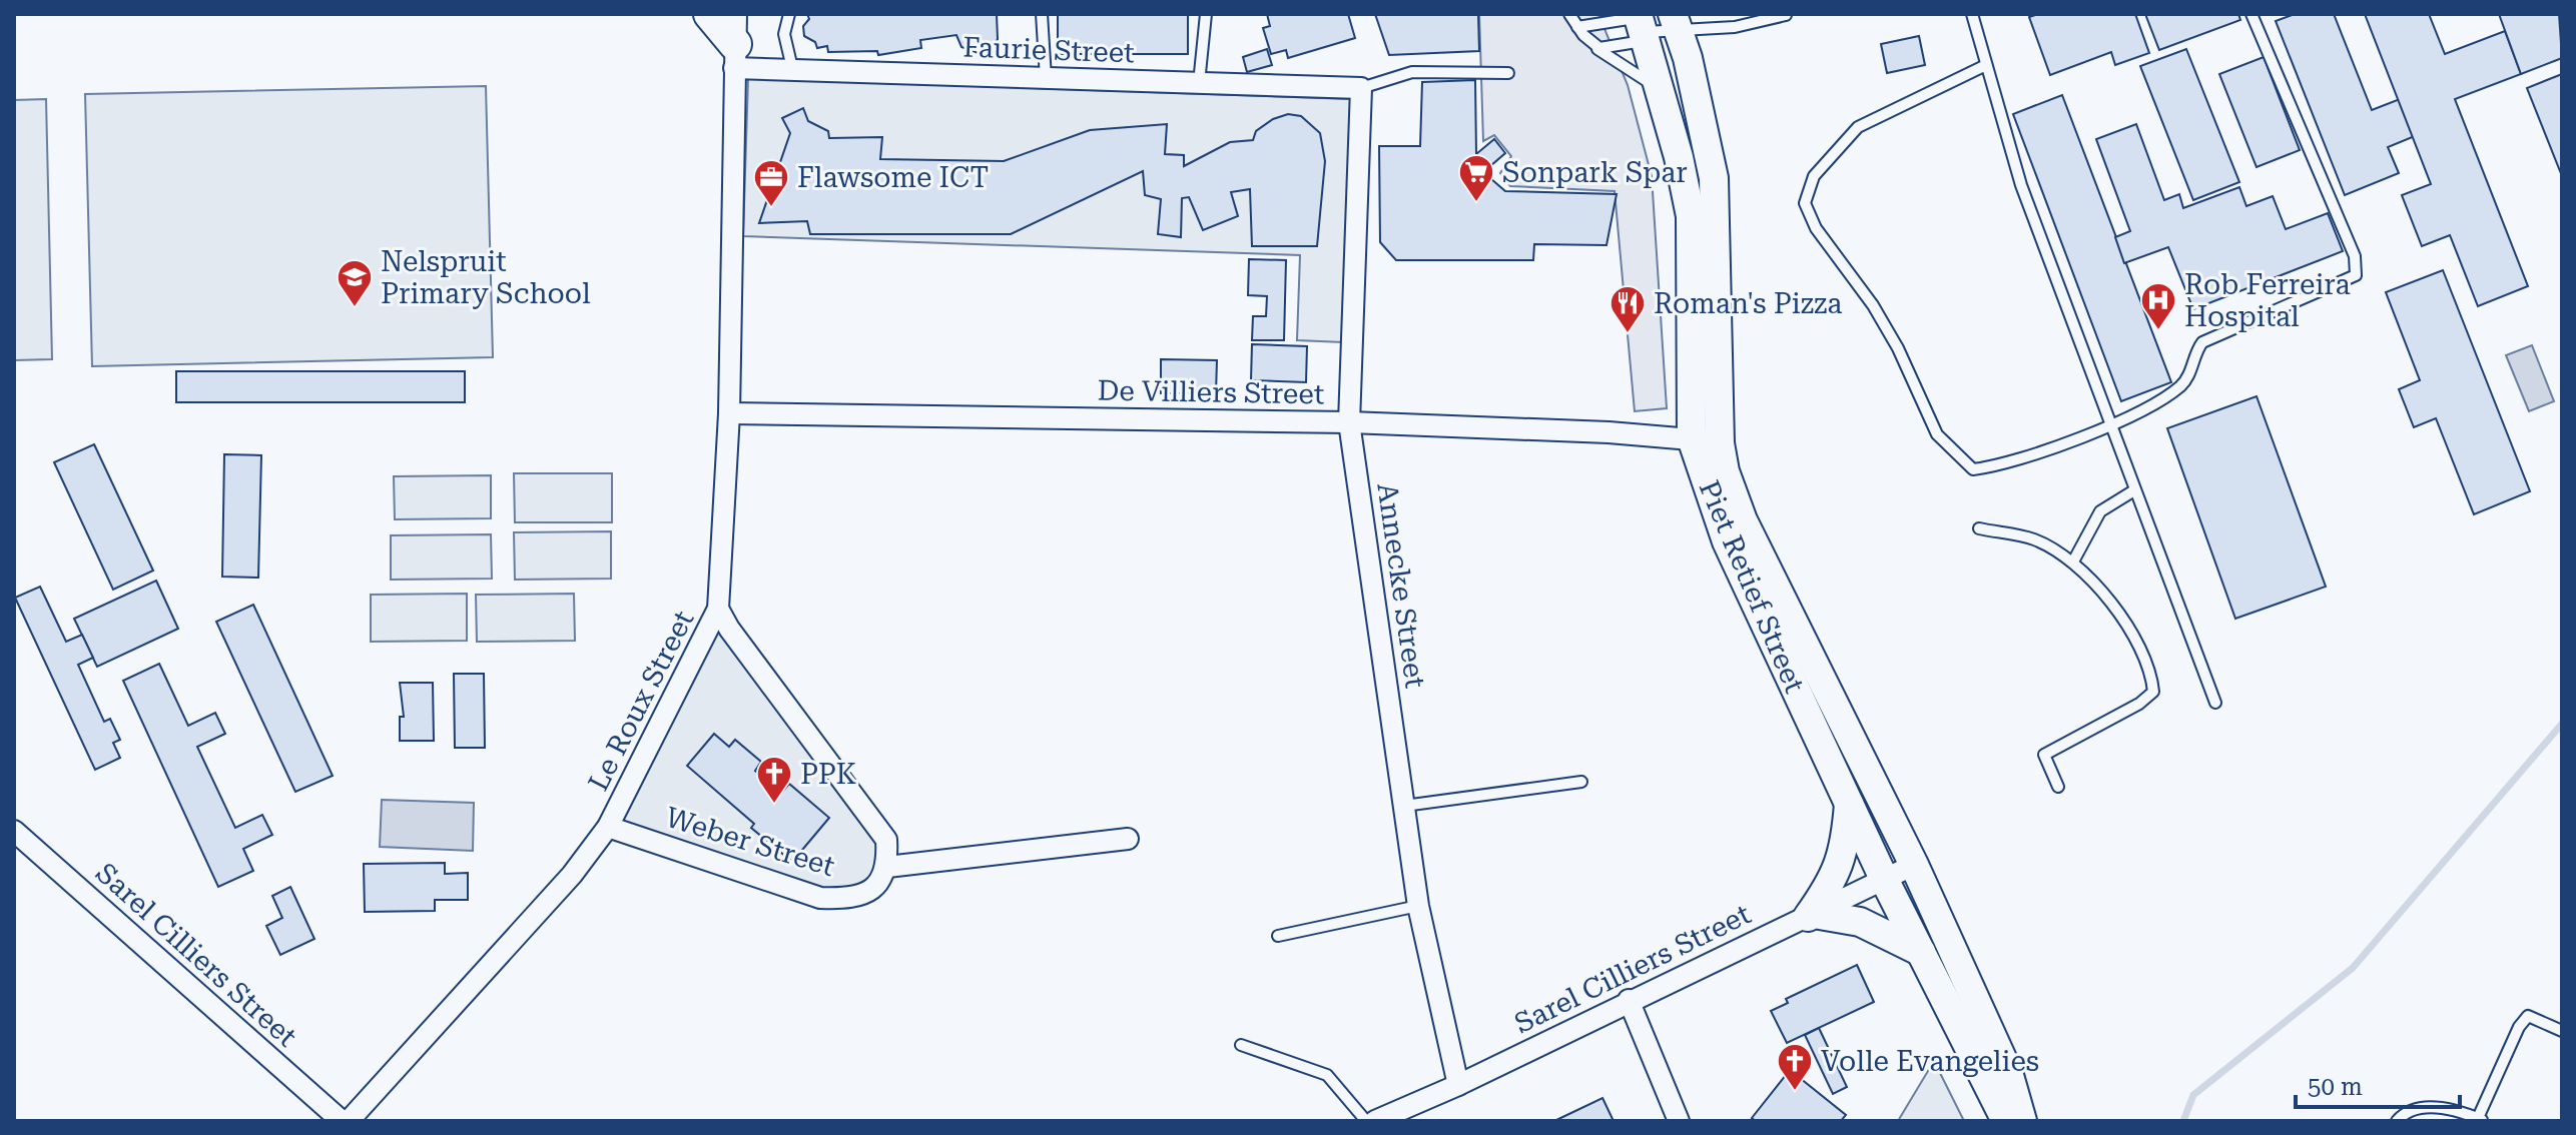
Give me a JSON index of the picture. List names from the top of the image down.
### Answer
{
  "streets": {
    "street": [
      "Faurie Street",
      "De Villiers Street",
      "Annecke Street",
      "Piet Retief Street",
      "Le Roux Street",
      "Weber Street",
      "Sarel Cilliers Street"
    ]
  },
  "crossings": [
    ["Faurie Street", "Annecke Street"],
    ["Faurie Street", "Le Roux Street"],
    ["De Villiers Street", "Annecke Street"],
    ["De Villiers Street", "Piet Retief Street"],
    ["De Villiers Street", "Le Roux Street"],
    ["Annecke Street", "Sarel Cilliers Street"],
    ["Piet Retief Street", "Sarel Cilliers Street"],
    ["Le Roux Street", "Weber Street"]
  ],
  "places": {
    "supermarket": ["Sonpark Spar"],
    "office": ["Flawsome ICT"],
    "school or university": ["Nelspruit Primary School"],
    "hospital": ["Rob Ferreira Hospital"],
    "restaurant": ["Roman's Pizza"],
    "church": ["PPK", "Volle Evangelies"]
  },
  "scale_bar": "50 m"
}
